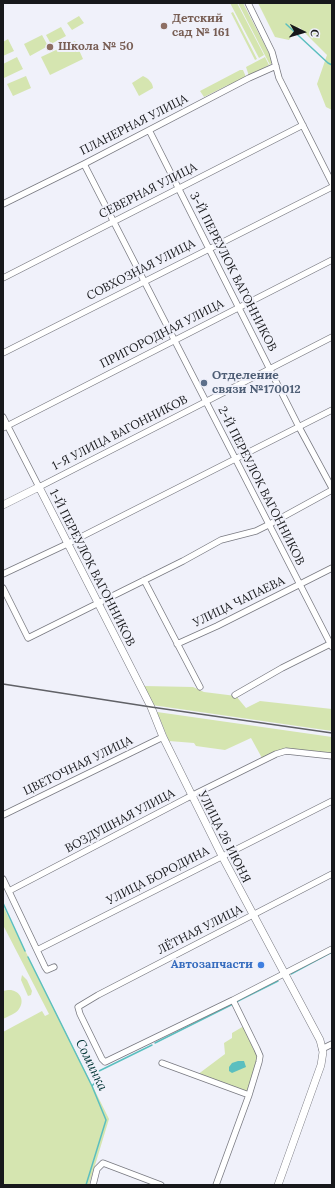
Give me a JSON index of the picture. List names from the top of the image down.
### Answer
{
  "streets": {
    "main road": ["1-Я УЛИЦА ВАГОННИКОВ", "1-Й ПЕРЕУЛОК ВАГОННИКОВ", "УЛИЦА 26 ИЮНЯ"],
    "street": [
      "ПЛАНЕРНАЯ УЛИЦА",
      "СЕВЕРНАЯ УЛИЦА",
      "СОВХОЗНАЯ УЛИЦА",
      "3-Й ПЕРЕУЛОК ВАГОННИКОВ",
      "ПРИГОРОДНАЯ УЛИЦА",
      "2-Й ПЕРЕУЛОК ВАГОННИКОВ",
      "УЛИЦА ЧАПАЕВА",
      "ЦВЕТОЧНАЯ УЛИЦА",
      "ВОЗДУШНАЯ УЛИЦА",
      "УЛИЦА БОРОДИНА",
      "ЛЁТНАЯ УЛИЦА"
    ]
  },
  "crossings": [
    ["ПЛАНЕРНАЯ УЛИЦА", "3-Й ПЕРЕУЛОК ВАГОННИКОВ"],
    ["ПЛАНЕРНАЯ УЛИЦА", "2-Й ПЕРЕУЛОК ВАГОННИКОВ"],
    ["СЕВЕРНАЯ УЛИЦА", "3-Й ПЕРЕУЛОК ВАГОННИКОВ"],
    ["СЕВЕРНАЯ УЛИЦА", "2-Й ПЕРЕУЛОК ВАГОННИКОВ"],
    ["СОВХОЗНАЯ УЛИЦА", "3-Й ПЕРЕУЛОК ВАГОННИКОВ"],
    ["СОВХОЗНАЯ УЛИЦА", "2-Й ПЕРЕУЛОК ВАГОННИКОВ"],
    ["3-Й ПЕРЕУЛОК ВАГОННИКОВ", "ПРИГОРОДНАЯ УЛИЦА"],
    ["3-Й ПЕРЕУЛОК ВАГОННИКОВ", "1-Я УЛИЦА ВАГОННИКОВ"],
    ["ПРИГОРОДНАЯ УЛИЦА", "2-Й ПЕРЕУЛОК ВАГОННИКОВ"],
    ["ПРИГОРОДНАЯ УЛИЦА", "1-Й ПЕРЕУЛОК ВАГОННИКОВ"],
    ["1-Я УЛИЦА ВАГОННИКОВ", "2-Й ПЕРЕУЛОК ВАГОННИКОВ"],
    ["1-Я УЛИЦА ВАГОННИКОВ", "1-Й ПЕРЕУЛОК ВАГОННИКОВ"],
    ["2-Й ПЕРЕУЛОК ВАГОННИКОВ", "УЛИЦА ЧАПАЕВА"],
    ["1-Й ПЕРЕУЛОК ВАГОННИКОВ", "УЛИЦА 26 ИЮНЯ"],
    ["ЦВЕТОЧНАЯ УЛИЦА", "УЛИЦА 26 ИЮНЯ"],
    ["ВОЗДУШНАЯ УЛИЦА", "УЛИЦА 26 ИЮНЯ"],
    ["УЛИЦА 26 ИЮНЯ", "УЛИЦА БОРОДИНА"],
    ["УЛИЦА 26 ИЮНЯ", "ЛЁТНАЯ УЛИЦА"]
  ],
  "water": ["Соминка"],
  "places": [
    "Детский сад № 161",
    "Школа № 50",
    "Отделение связи №170012",
    "Автозапчасти"
  ],
  "north": "right"
}
